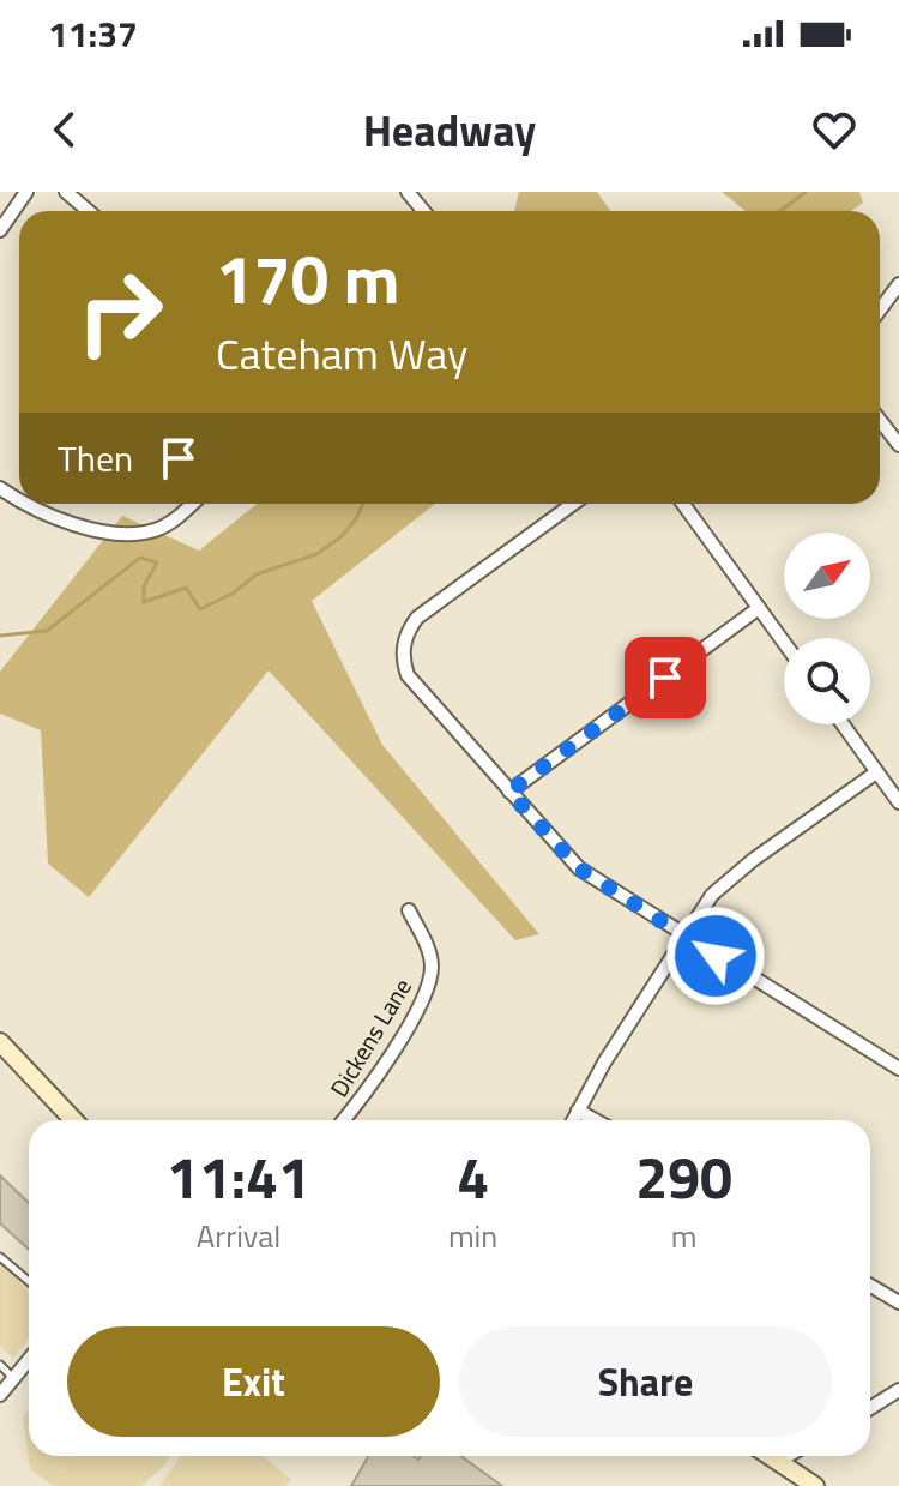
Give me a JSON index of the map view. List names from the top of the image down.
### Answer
{
  "streets": {
    "street": ["Dickens Lane"]
  },
  "north": "top right",
  "page": {
    "status": "11:37",
    "header": "Headway",
    "turn": ["170 m", "Cateham Way"],
    "then": "Then",
    "eta": [
      "11:41",
      "Arrival",
      "4",
      "min",
      "290",
      "m"
    ],
    "buttons": ["Exit", "Share"]
  }
}
